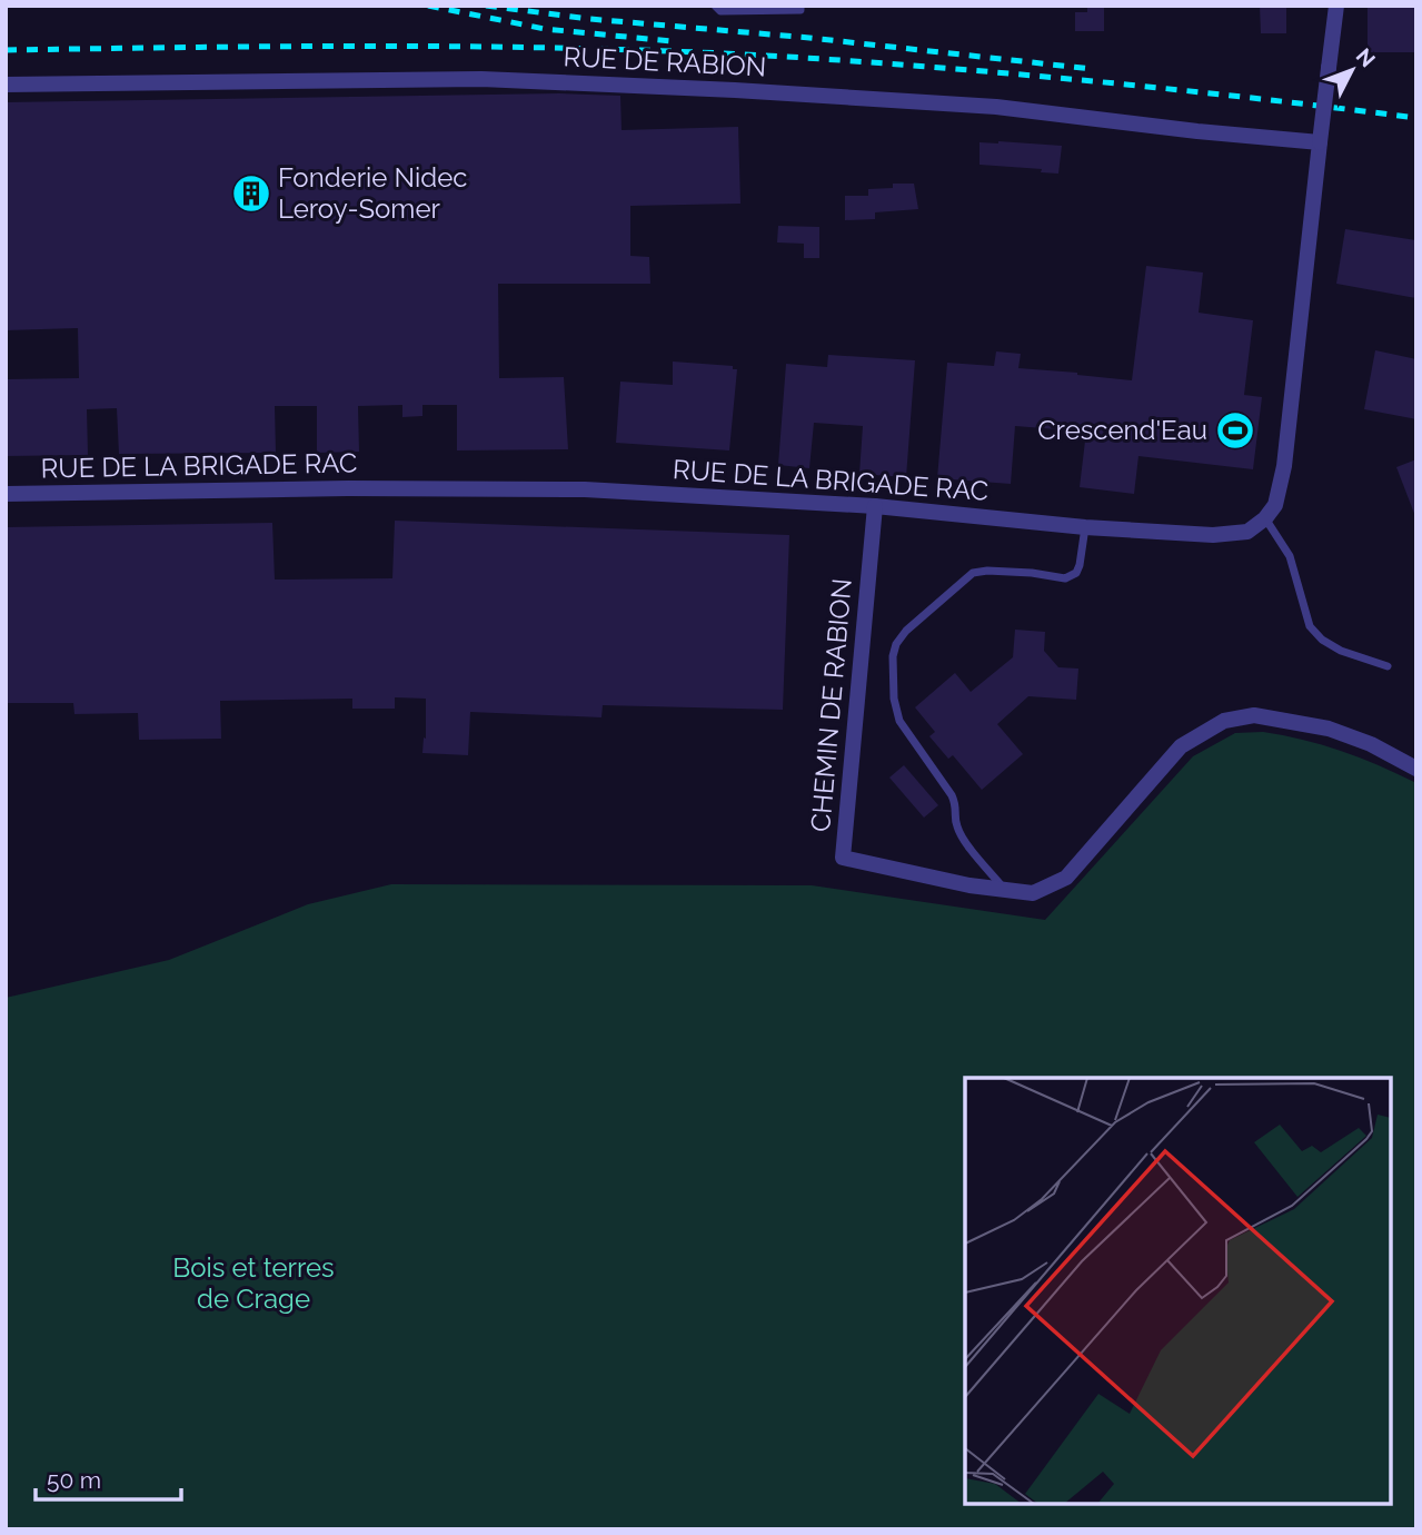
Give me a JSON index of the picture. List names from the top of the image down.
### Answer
{
  "streets": {
    "street": ["RUE DE RABION", "RUE DE LA BRIGADE RAC", "CHEMIN DE RABION"]
  },
  "crossings": [
    ["RUE DE LA BRIGADE RAC", "CHEMIN DE RABION"]
  ],
  "parks": ["Bois et terres de Crage"],
  "places": {
    "building": ["Fonderie Nidec Leroy-Somer"],
    "sports": ["Crescend'Eau"]
  },
  "scale_bar": "50 m",
  "north": "top right"
}
